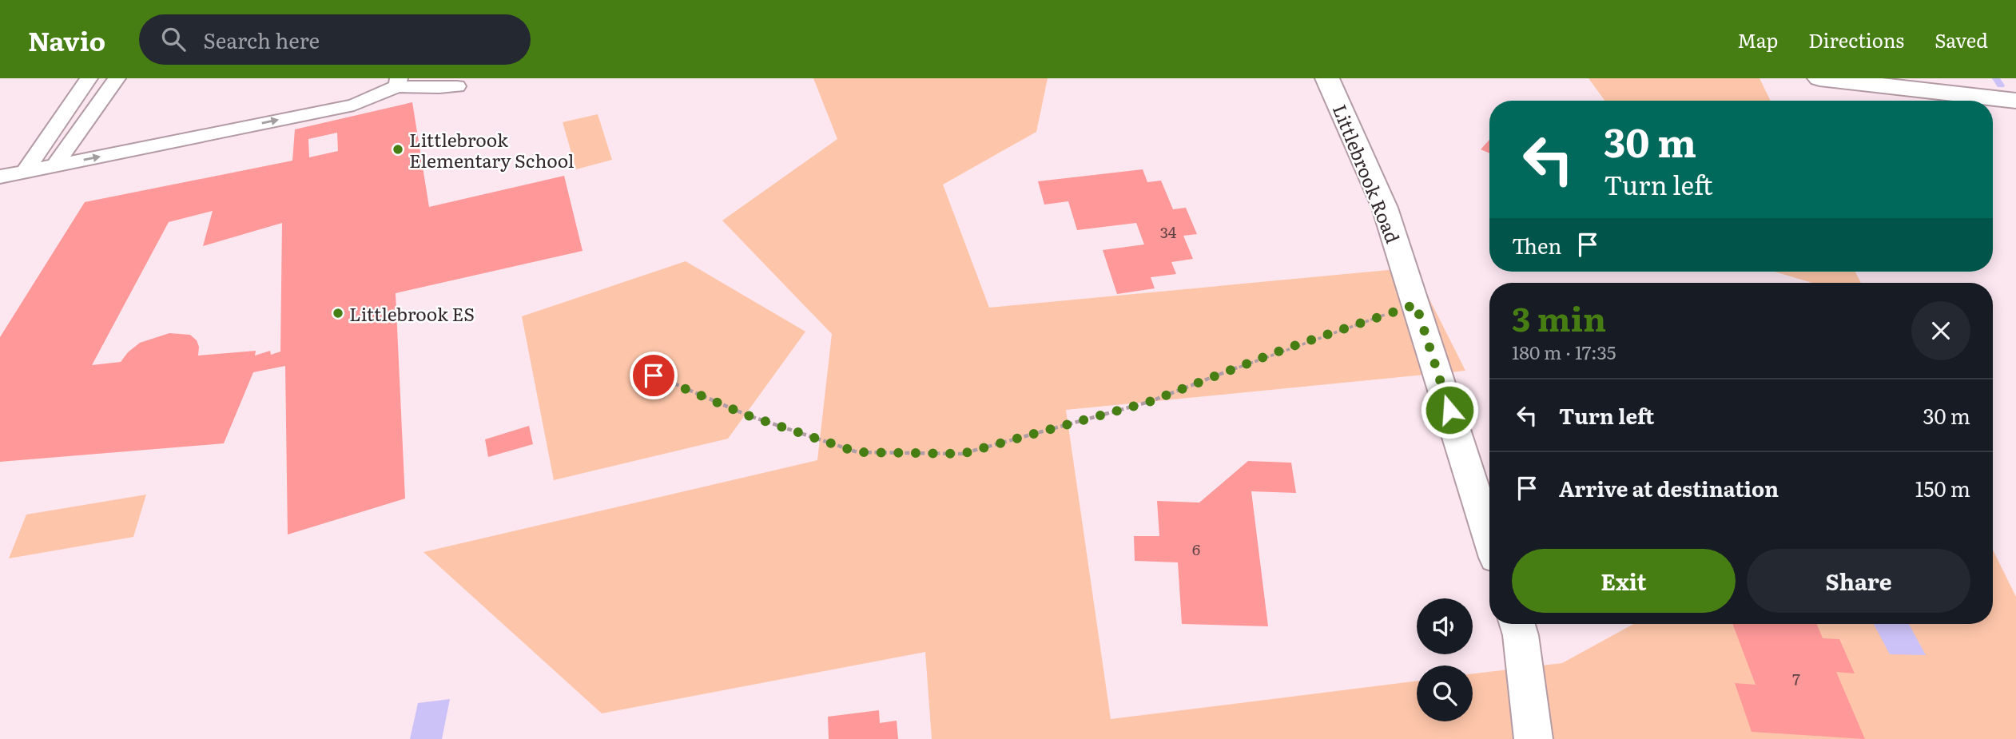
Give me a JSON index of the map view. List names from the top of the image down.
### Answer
{
  "streets": {
    "street": ["Littlebrook Road"]
  },
  "places": ["Littlebrook Elementary School", "Littlebrook ES"],
  "house_numbers": ["34", "6", "7"],
  "page": {
    "header": "Navio",
    "search": "Search here",
    "nav": ["Map", "Directions", "Saved"],
    "turn": ["30 m", "Turn left"],
    "then": "Then",
    "heading": ["3 min", "180 m · 17:35"],
    "list": [
      {
        "name": "Turn left",
        "value": "30 m"
      },
      {
        "name": "Arrive at destination",
        "value": "150 m"
      }
    ],
    "buttons": ["Exit", "Share"]
  }
}
